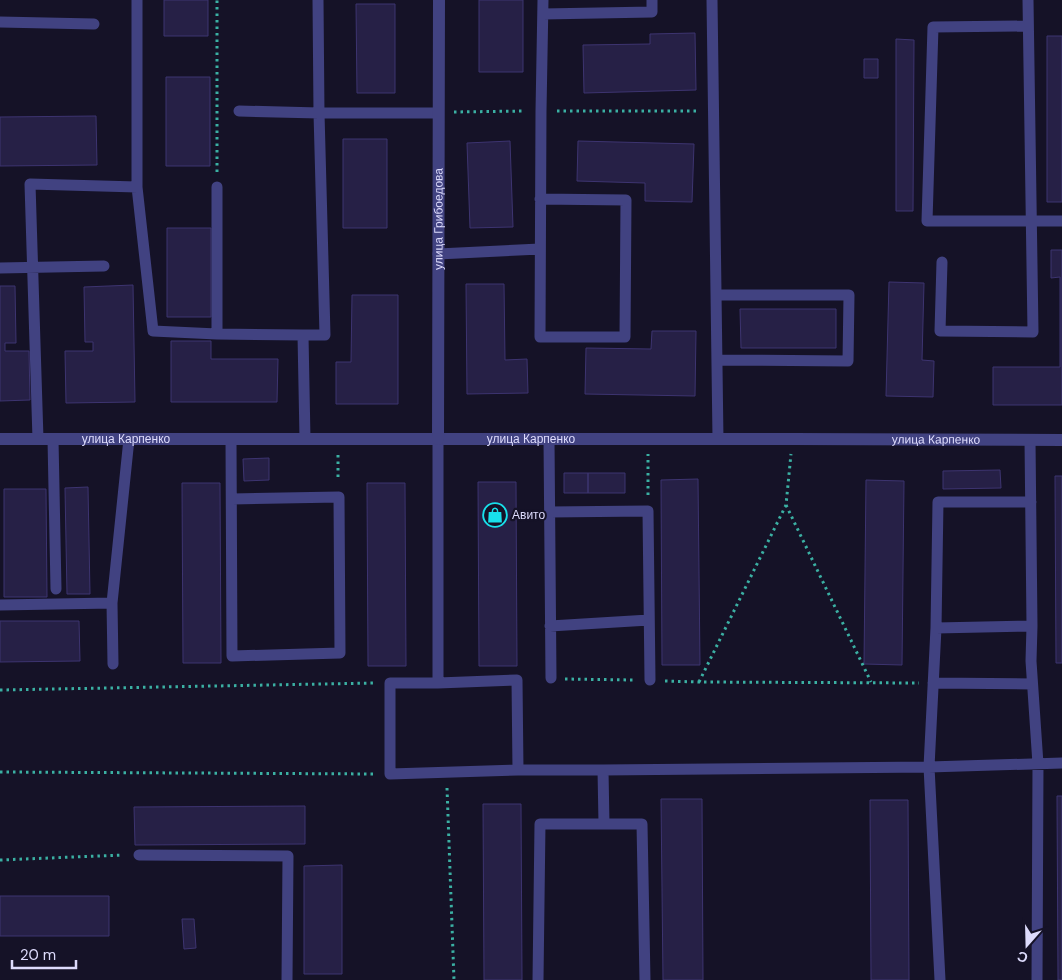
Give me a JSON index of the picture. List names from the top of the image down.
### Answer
{
  "streets": {
    "street": ["улица Грибоедова", "улица Карпенко"]
  },
  "crossings": [
    ["улица Грибоедова", "улица Карпенко"]
  ],
  "places": {
    "shop": ["Авито"]
  },
  "scale_bar": "20 m",
  "north": "bottom"
}
